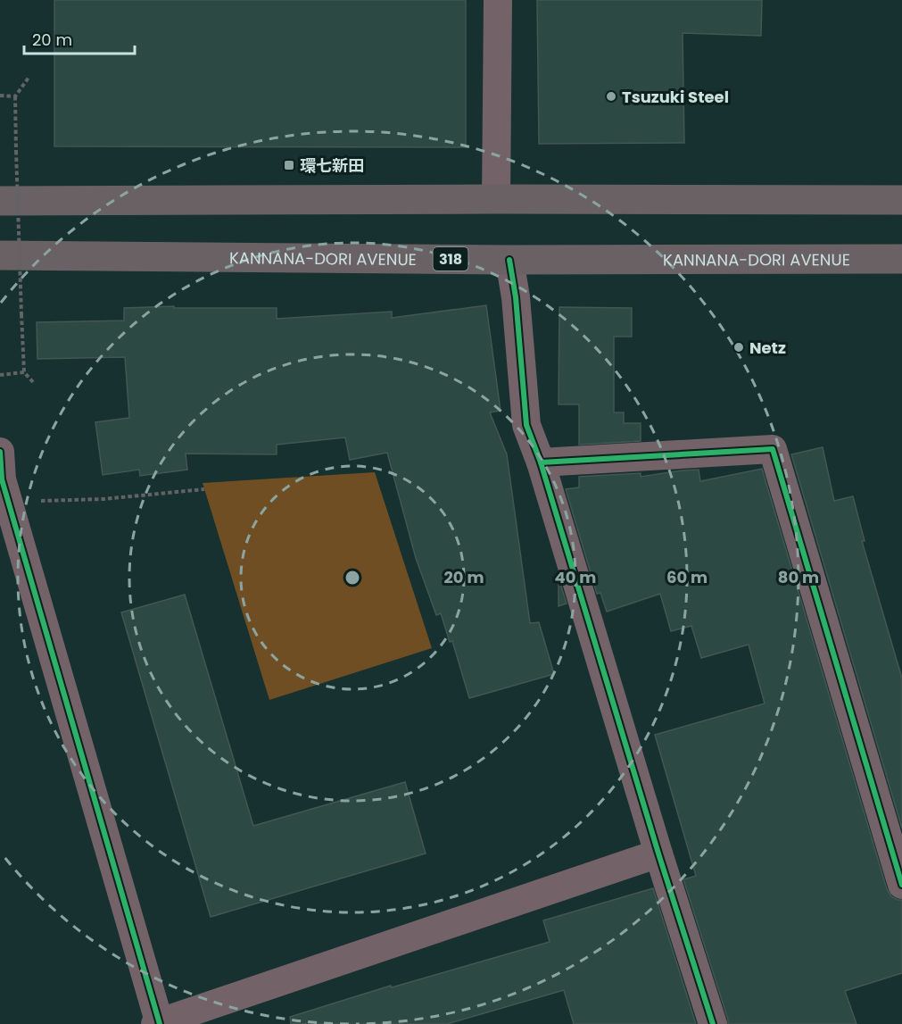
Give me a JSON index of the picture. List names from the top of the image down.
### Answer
{
  "streets": {
    "main road": ["KANNANA-DORI AVENUE", "318"]
  },
  "places": {
    "other": ["Tsuzuki Steel", "Netz"],
    "transit": ["環七新田"]
  },
  "scale_bar": "20 m",
  "rings": [
    "20 m",
    "40 m",
    "60 m",
    "80 m"
  ]
}
